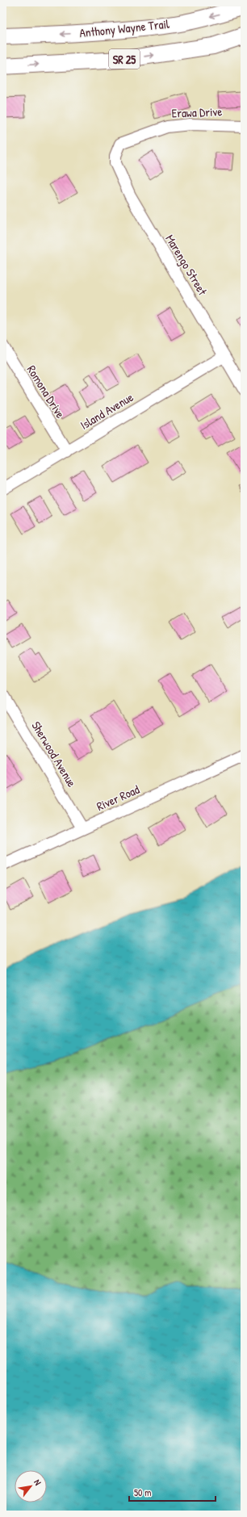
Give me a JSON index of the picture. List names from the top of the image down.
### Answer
{
  "streets": {
    "highway": ["Anthony Wayne Trail", "SR 25"],
    "street": [
      "Erawa Drive",
      "Marengo Street",
      "Romona Drive",
      "Island Avenue",
      "Sherwood Avenue",
      "River Road"
    ]
  },
  "crossings": [
    ["Erawa Drive", "Marengo Street"],
    ["Marengo Street", "Island Avenue"],
    ["Romona Drive", "Island Avenue"],
    ["Sherwood Avenue", "River Road"]
  ],
  "scale_bar": "50 m",
  "north": "top right"
}
